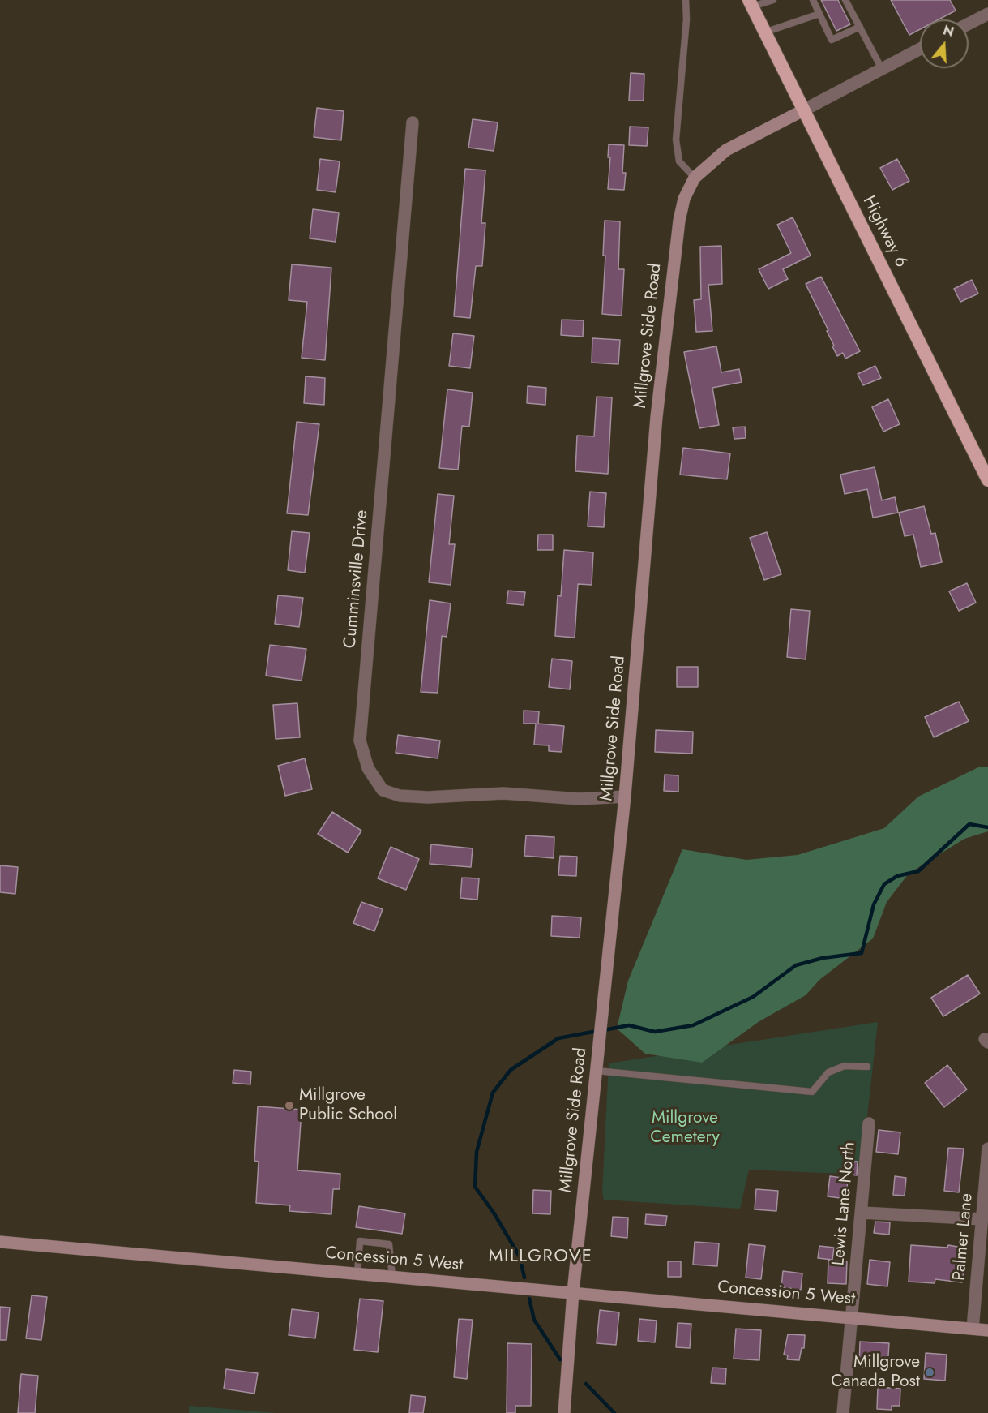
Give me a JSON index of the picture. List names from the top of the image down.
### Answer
{
  "streets": {
    "highway": ["Highway 6"],
    "main road": ["Millgrove Side Road", "Concession 5 West"],
    "street": ["Cumminsville Drive", "Lewis Lane North", "Palmer Lane"]
  },
  "crossings": [
    ["Highway 6", "Millgrove Side Road"],
    ["Millgrove Side Road", "Cumminsville Drive"],
    ["Millgrove Side Road", "Concession 5 West"],
    ["Lewis Lane North", "Concession 5 West"],
    ["Palmer Lane", "Concession 5 West"]
  ],
  "districts": ["MILLGROVE"],
  "parks": ["Millgrove Cemetery"],
  "places": ["Millgrove Public School", "Millgrove Canada Post"],
  "north": "top"
}
